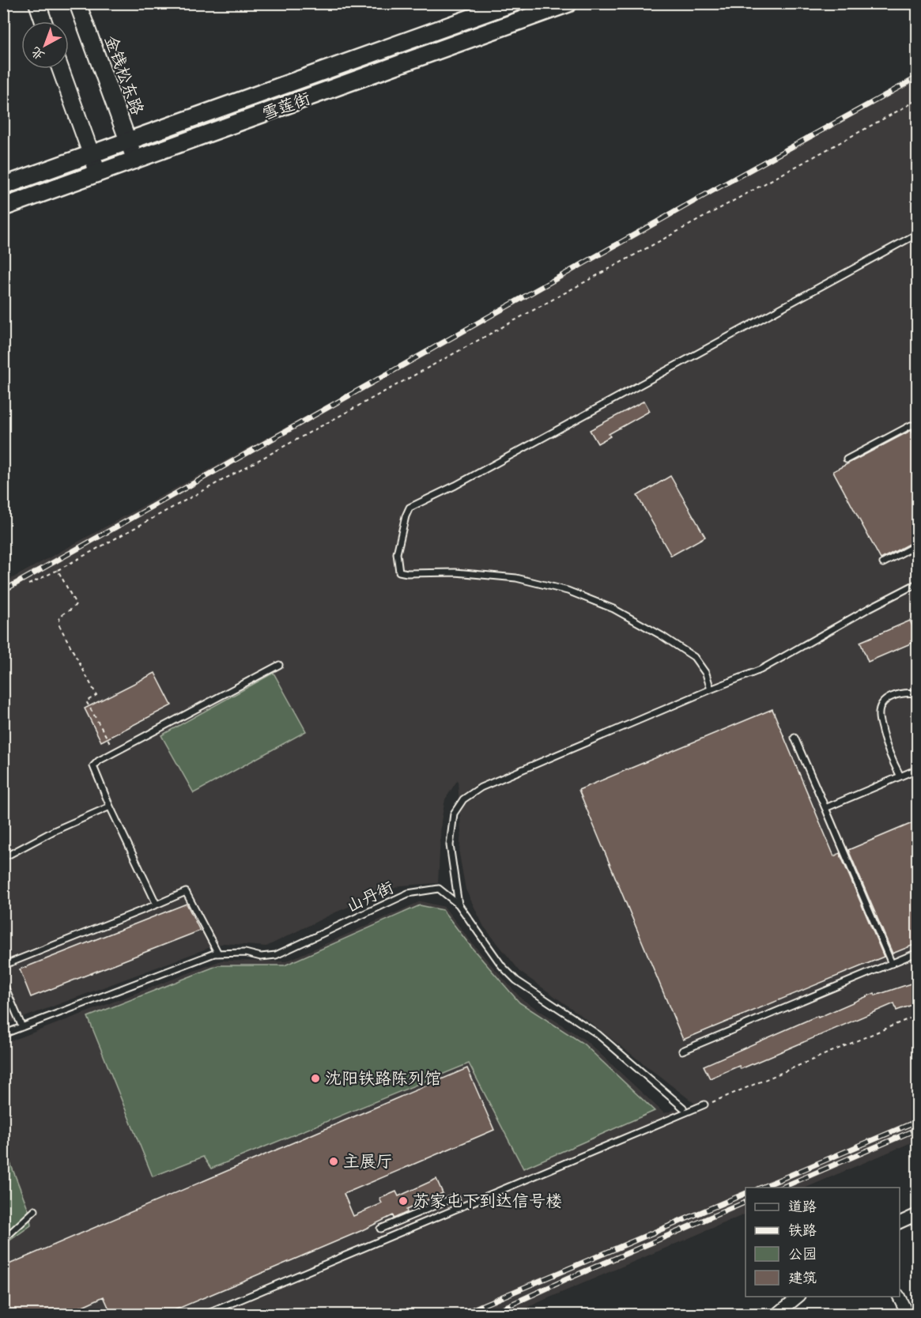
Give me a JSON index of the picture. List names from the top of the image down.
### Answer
{
  "streets": {
    "main road": ["金钱松东路", "雪莲街"],
    "lane": ["山丹街"]
  },
  "crossings": [
    ["金钱松东路", "雪莲街"]
  ],
  "places": ["沈阳铁路陈列馆", "主展厅", "苏家屯下到达信号楼"],
  "legend": [
    "道路",
    "铁路",
    "公园",
    "建筑"
  ],
  "north": "bottom left"
}
